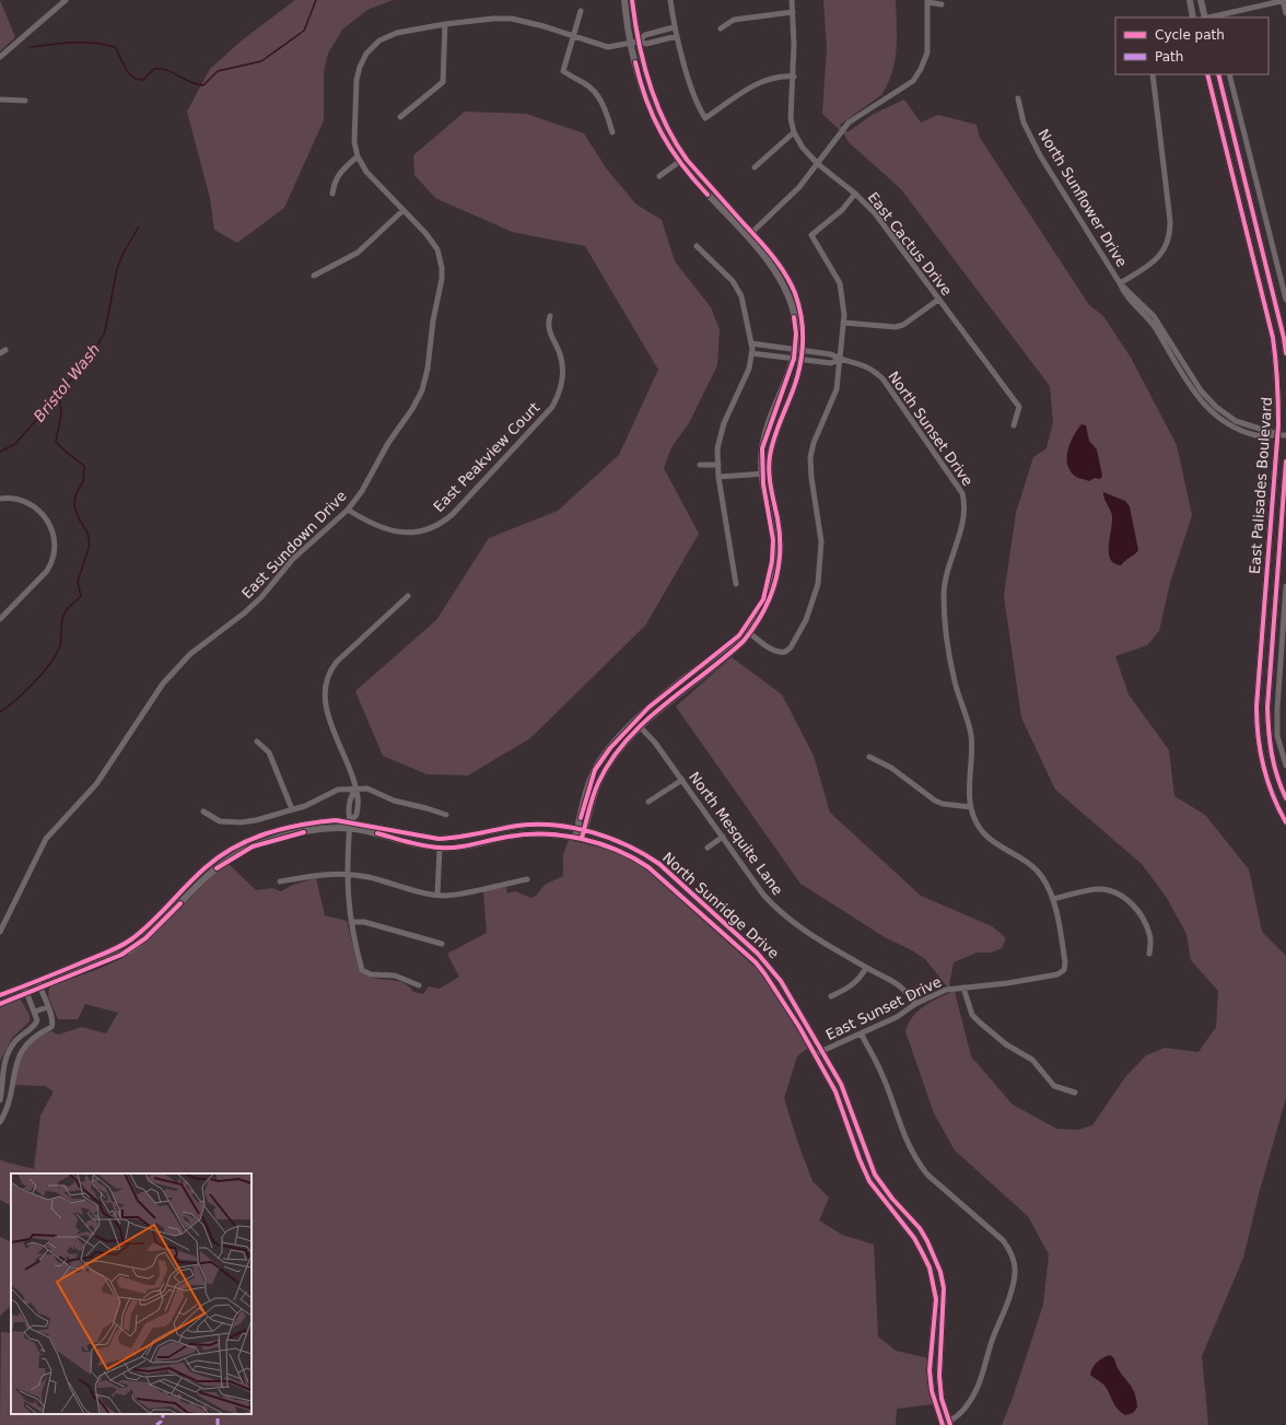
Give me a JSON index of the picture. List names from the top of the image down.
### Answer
{
  "streets": {
    "street": [
      "North Sunflower Drive",
      "East Cactus Drive",
      "North Sunset Drive",
      "East Peakview Court",
      "East Palisades Boulevard",
      "East Sundown Drive",
      "North Mesquite Lane",
      "North Sunridge Drive",
      "East Sunset Drive"
    ]
  },
  "crossings": [
    ["North Sunflower Drive", "East Palisades Boulevard"],
    ["North Sunset Drive", "East Sunset Drive"],
    ["East Peakview Court", "East Sundown Drive"],
    ["North Mesquite Lane", "East Sunset Drive"],
    ["North Sunridge Drive", "East Sunset Drive"]
  ],
  "water": ["Bristol Wash"],
  "legend": ["Cycle path", "Path"]
}
